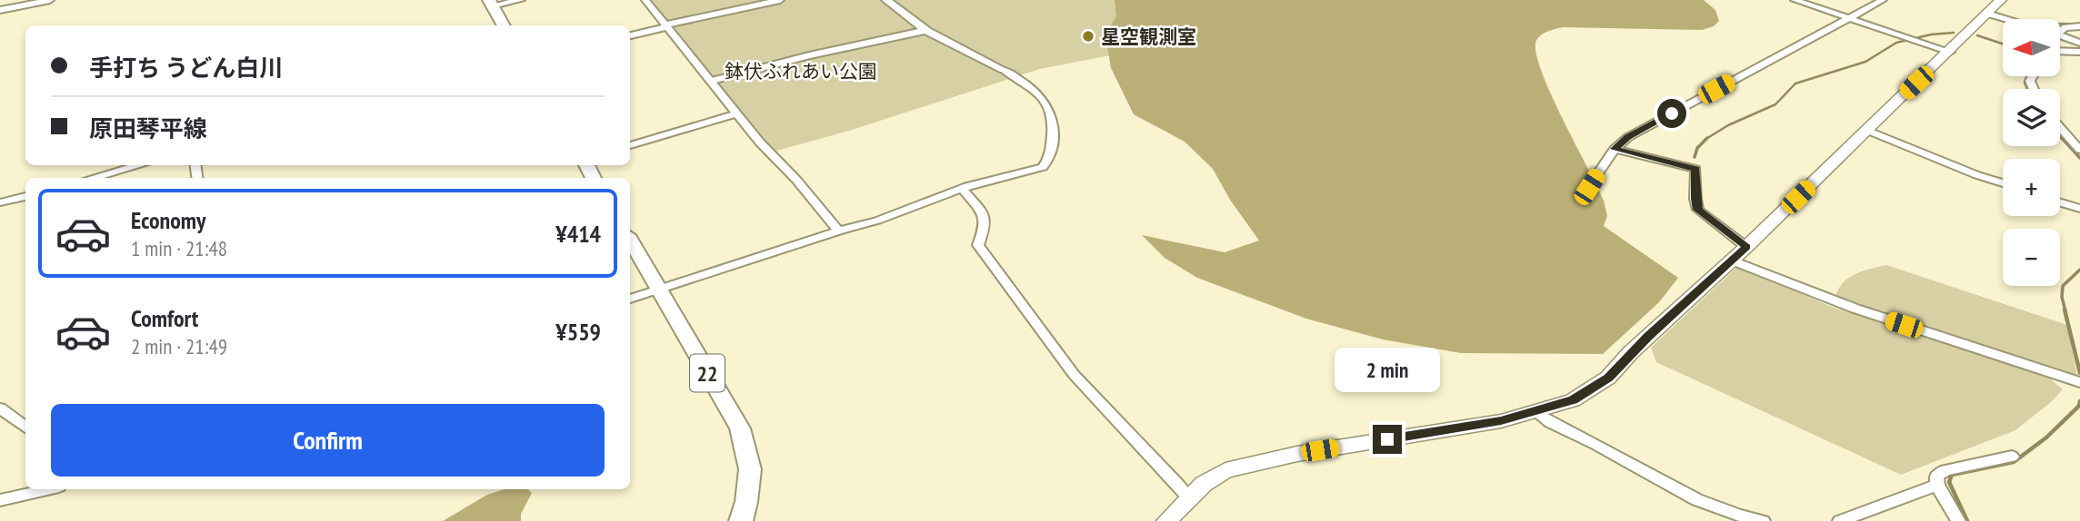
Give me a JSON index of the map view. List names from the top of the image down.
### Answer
{
  "streets": {
    "main road": ["22"]
  },
  "parks": ["鉢伏ふれあい公園"],
  "places": ["星空観測室"],
  "north": "left",
  "page": {
    "map_buttons": ["+", "−"],
    "banner": ["手打ち うどん白川", "原田琴平線"],
    "list": [
      {
        "name": "Economy",
        "note": "1 min · 21:48",
        "value": "¥414"
      },
      {
        "name": "Comfort",
        "note": "2 min · 21:49",
        "value": "¥559"
      }
    ],
    "bubble": "2 min",
    "buttons": "Confirm"
  }
}
